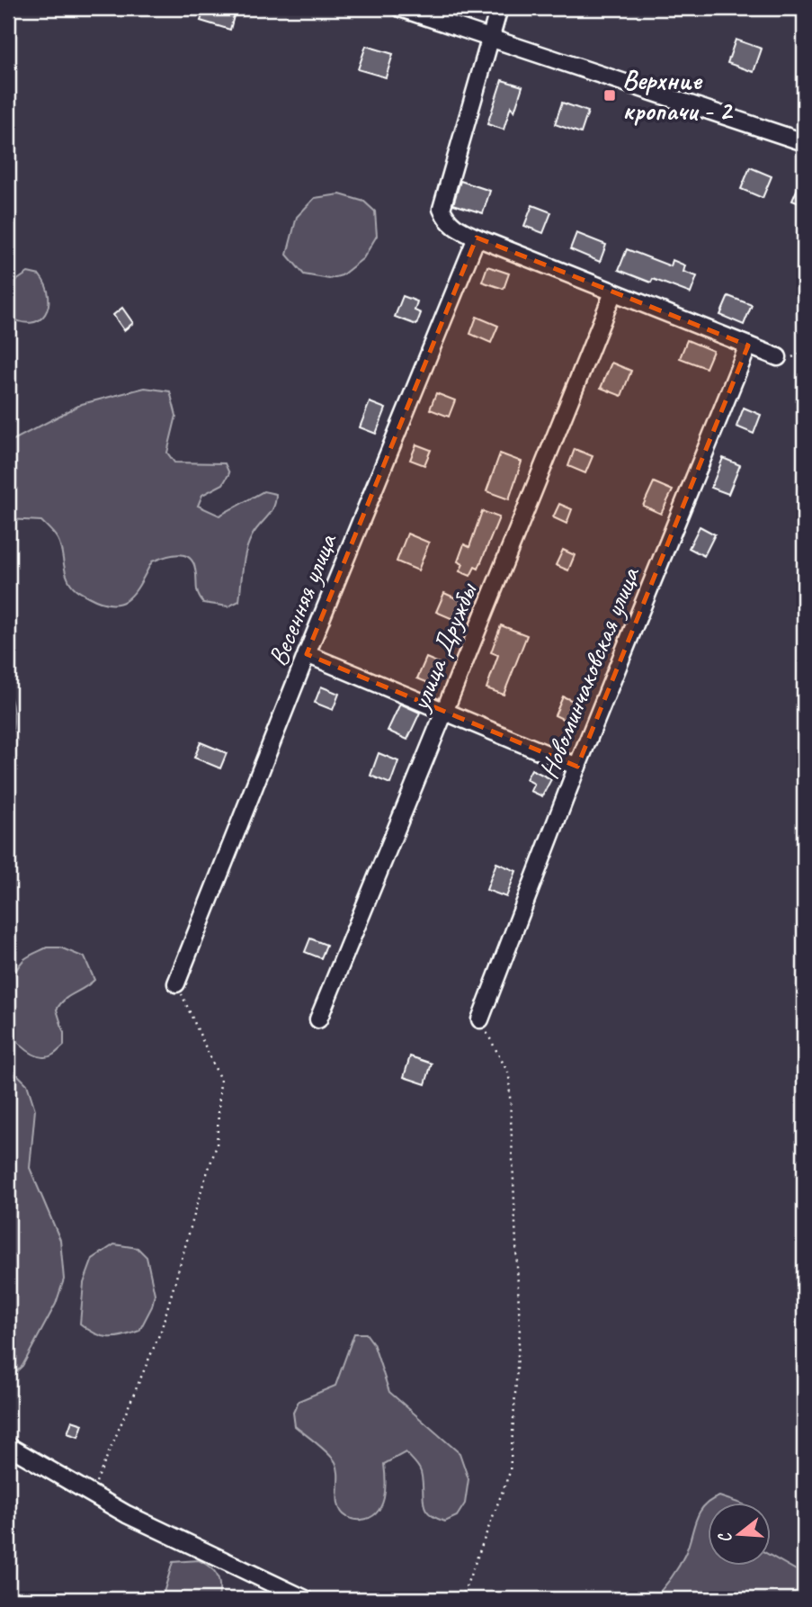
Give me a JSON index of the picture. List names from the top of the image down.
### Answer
{
  "streets": {
    "street": ["Весенняя улица", "улица Дружбы", "Новоминчаковская улица"]
  },
  "places": {
    "transit": ["Верхние кропачи - 2"]
  },
  "north": "left"
}
